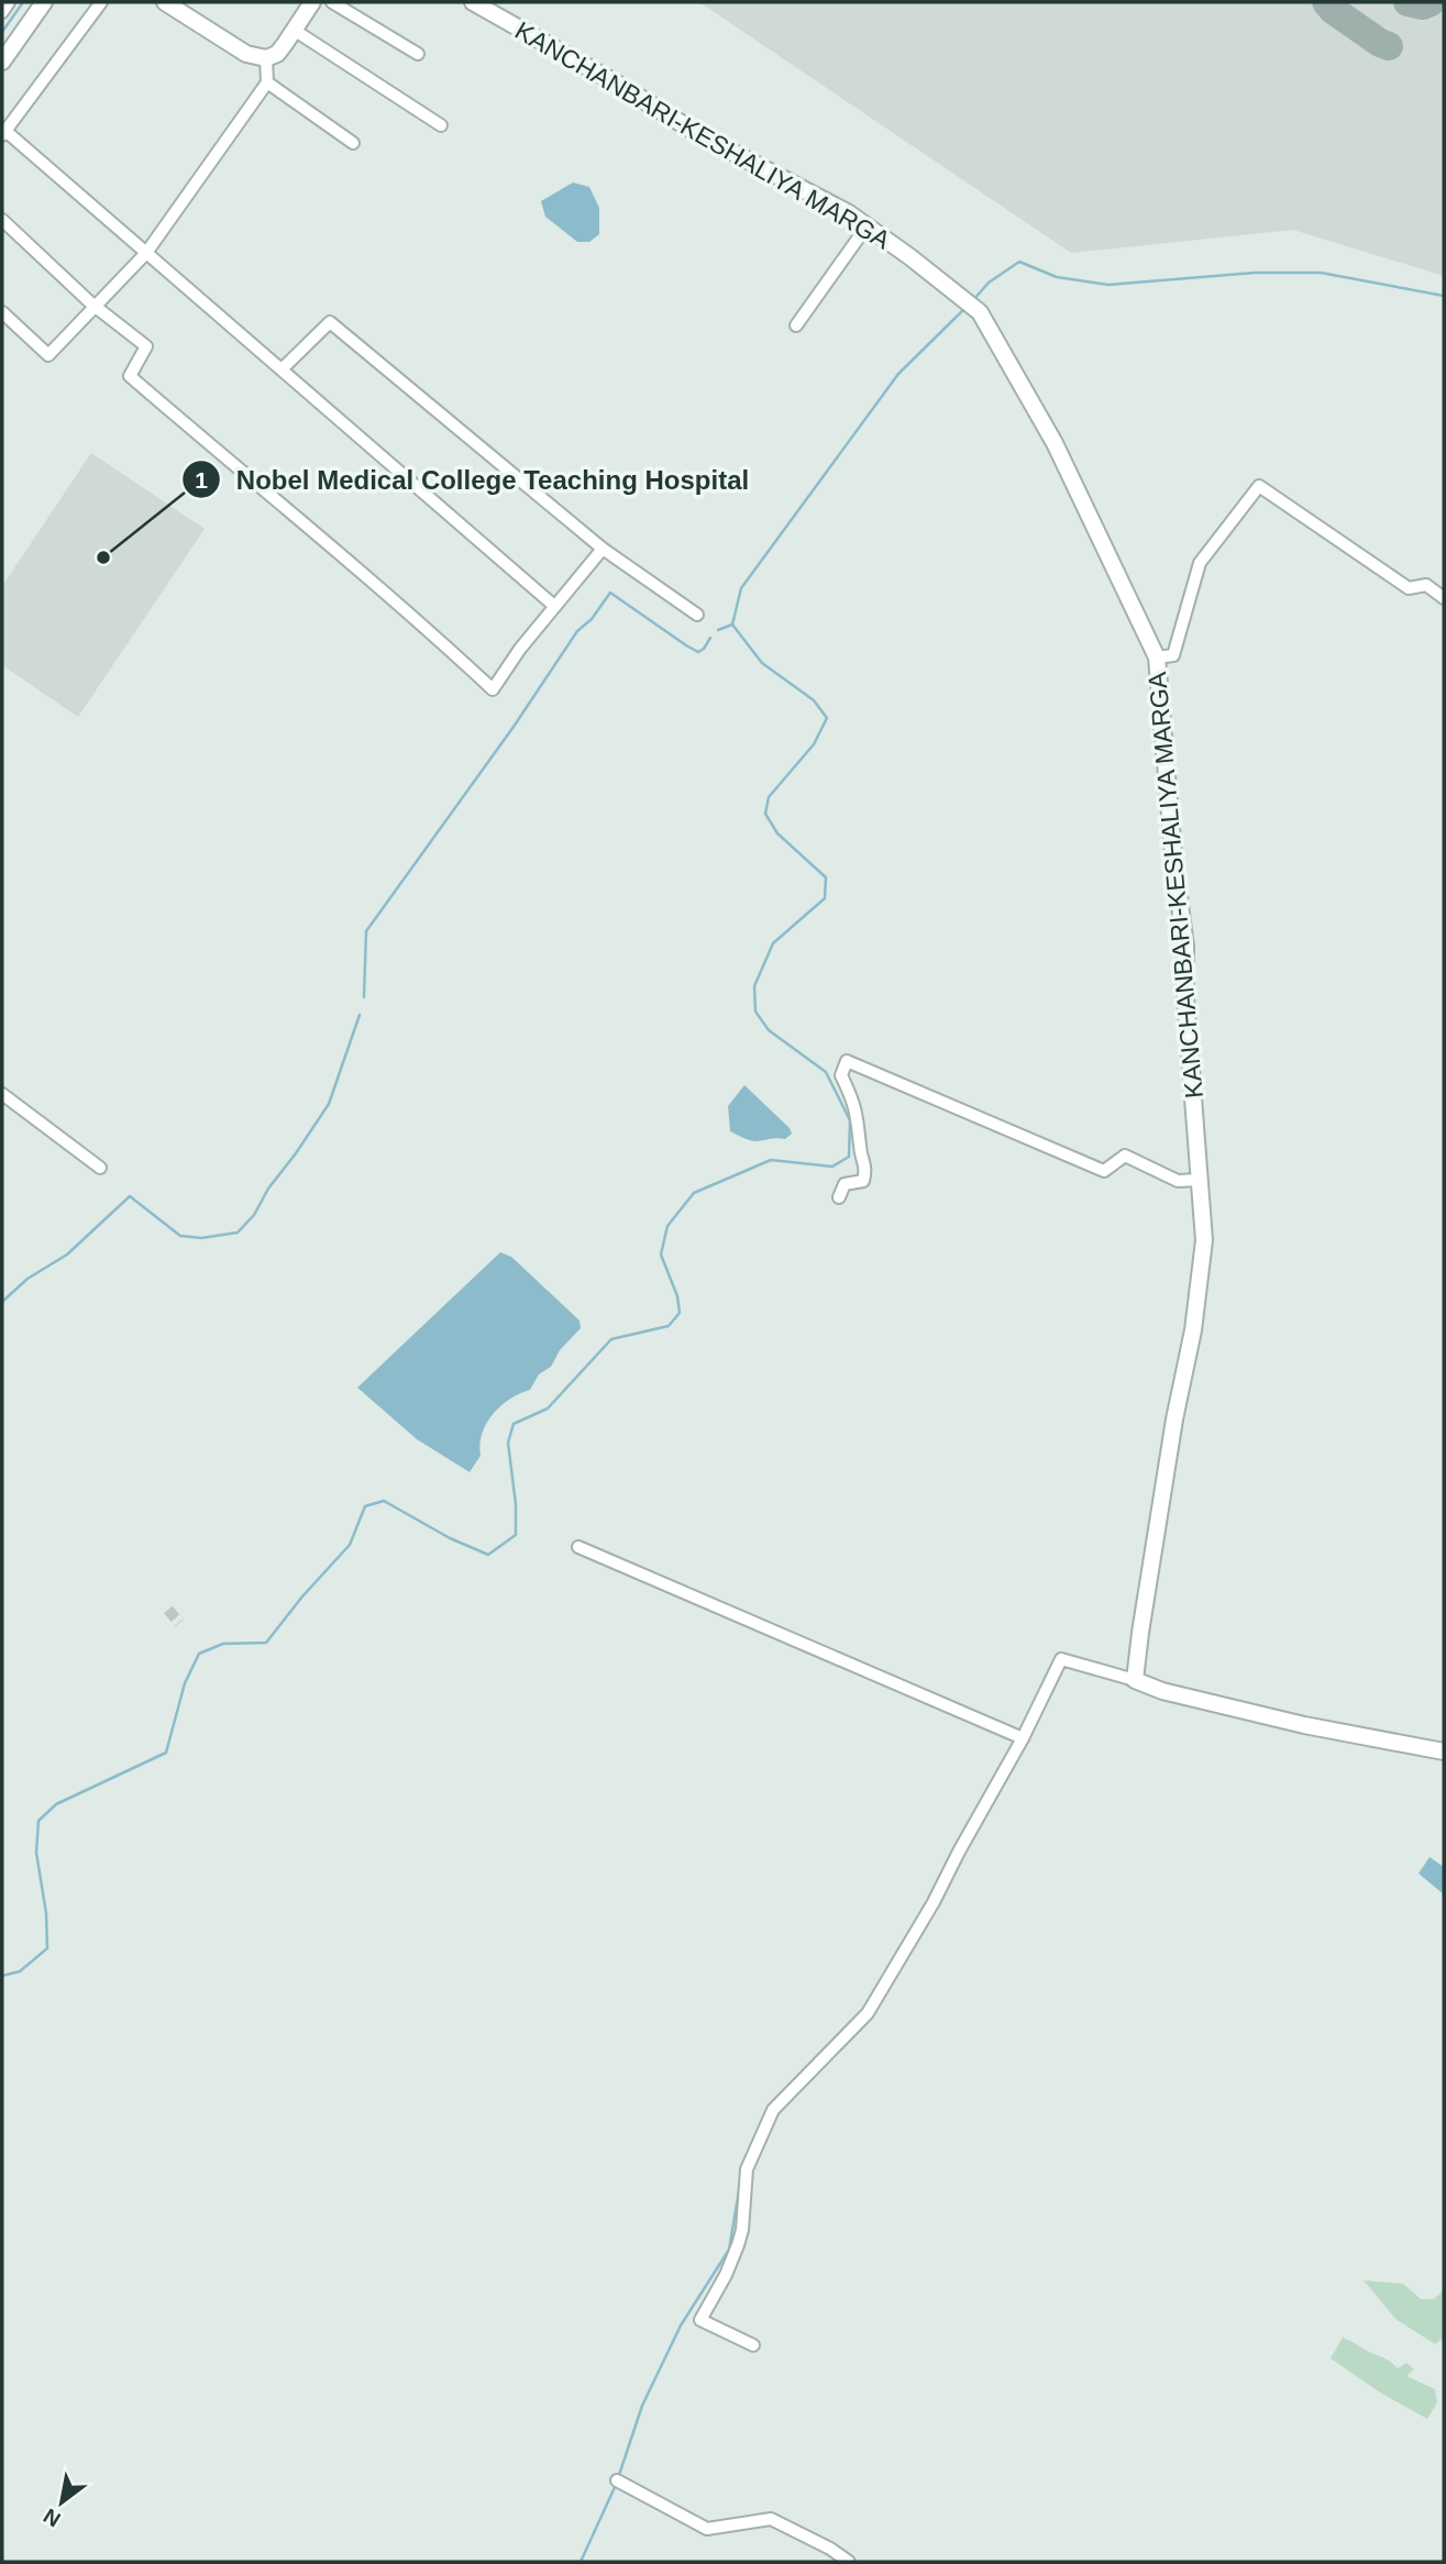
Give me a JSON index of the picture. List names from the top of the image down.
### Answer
{
  "streets": {
    "street": ["KANCHANBARI-KESHALIYA MARGA"]
  },
  "places": ["Nobel Medical College Teaching Hospital"],
  "north": "bottom left"
}
